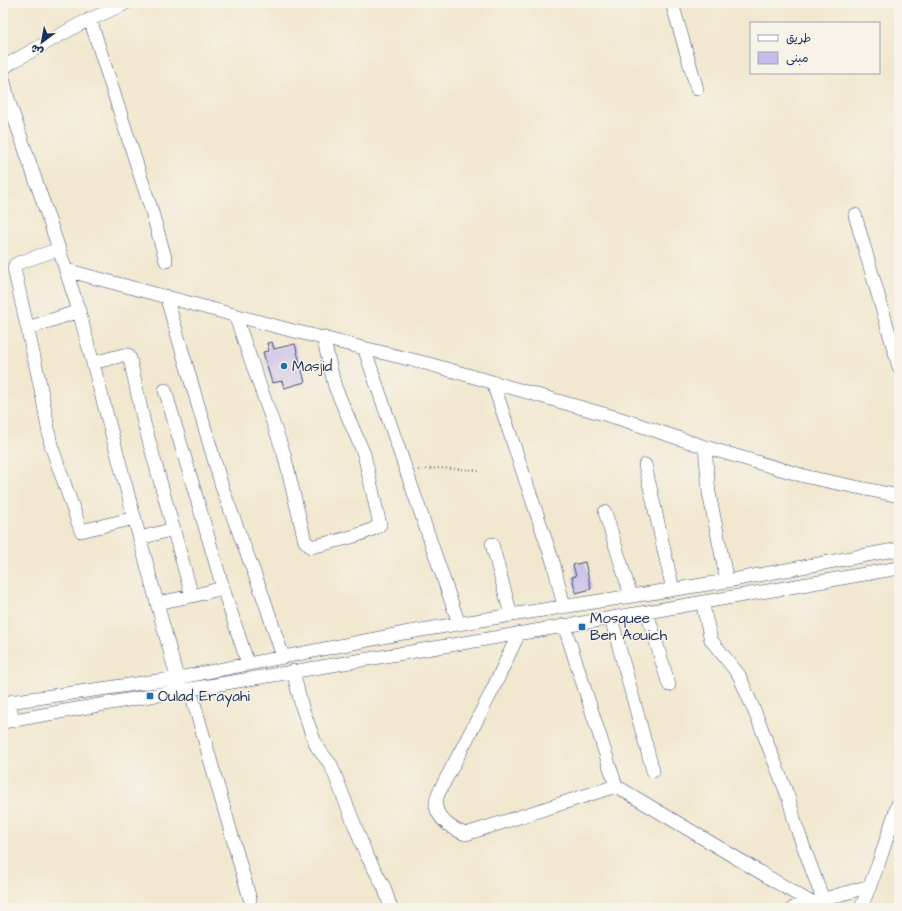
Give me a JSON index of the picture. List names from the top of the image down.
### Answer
{
  "places": {
    "other": ["Masjid"],
    "transit": ["Mosquee Ben Aouich", "Oulad Erayahi"]
  },
  "legend": ["طريق", "مبنى"],
  "north": "bottom left"
}
